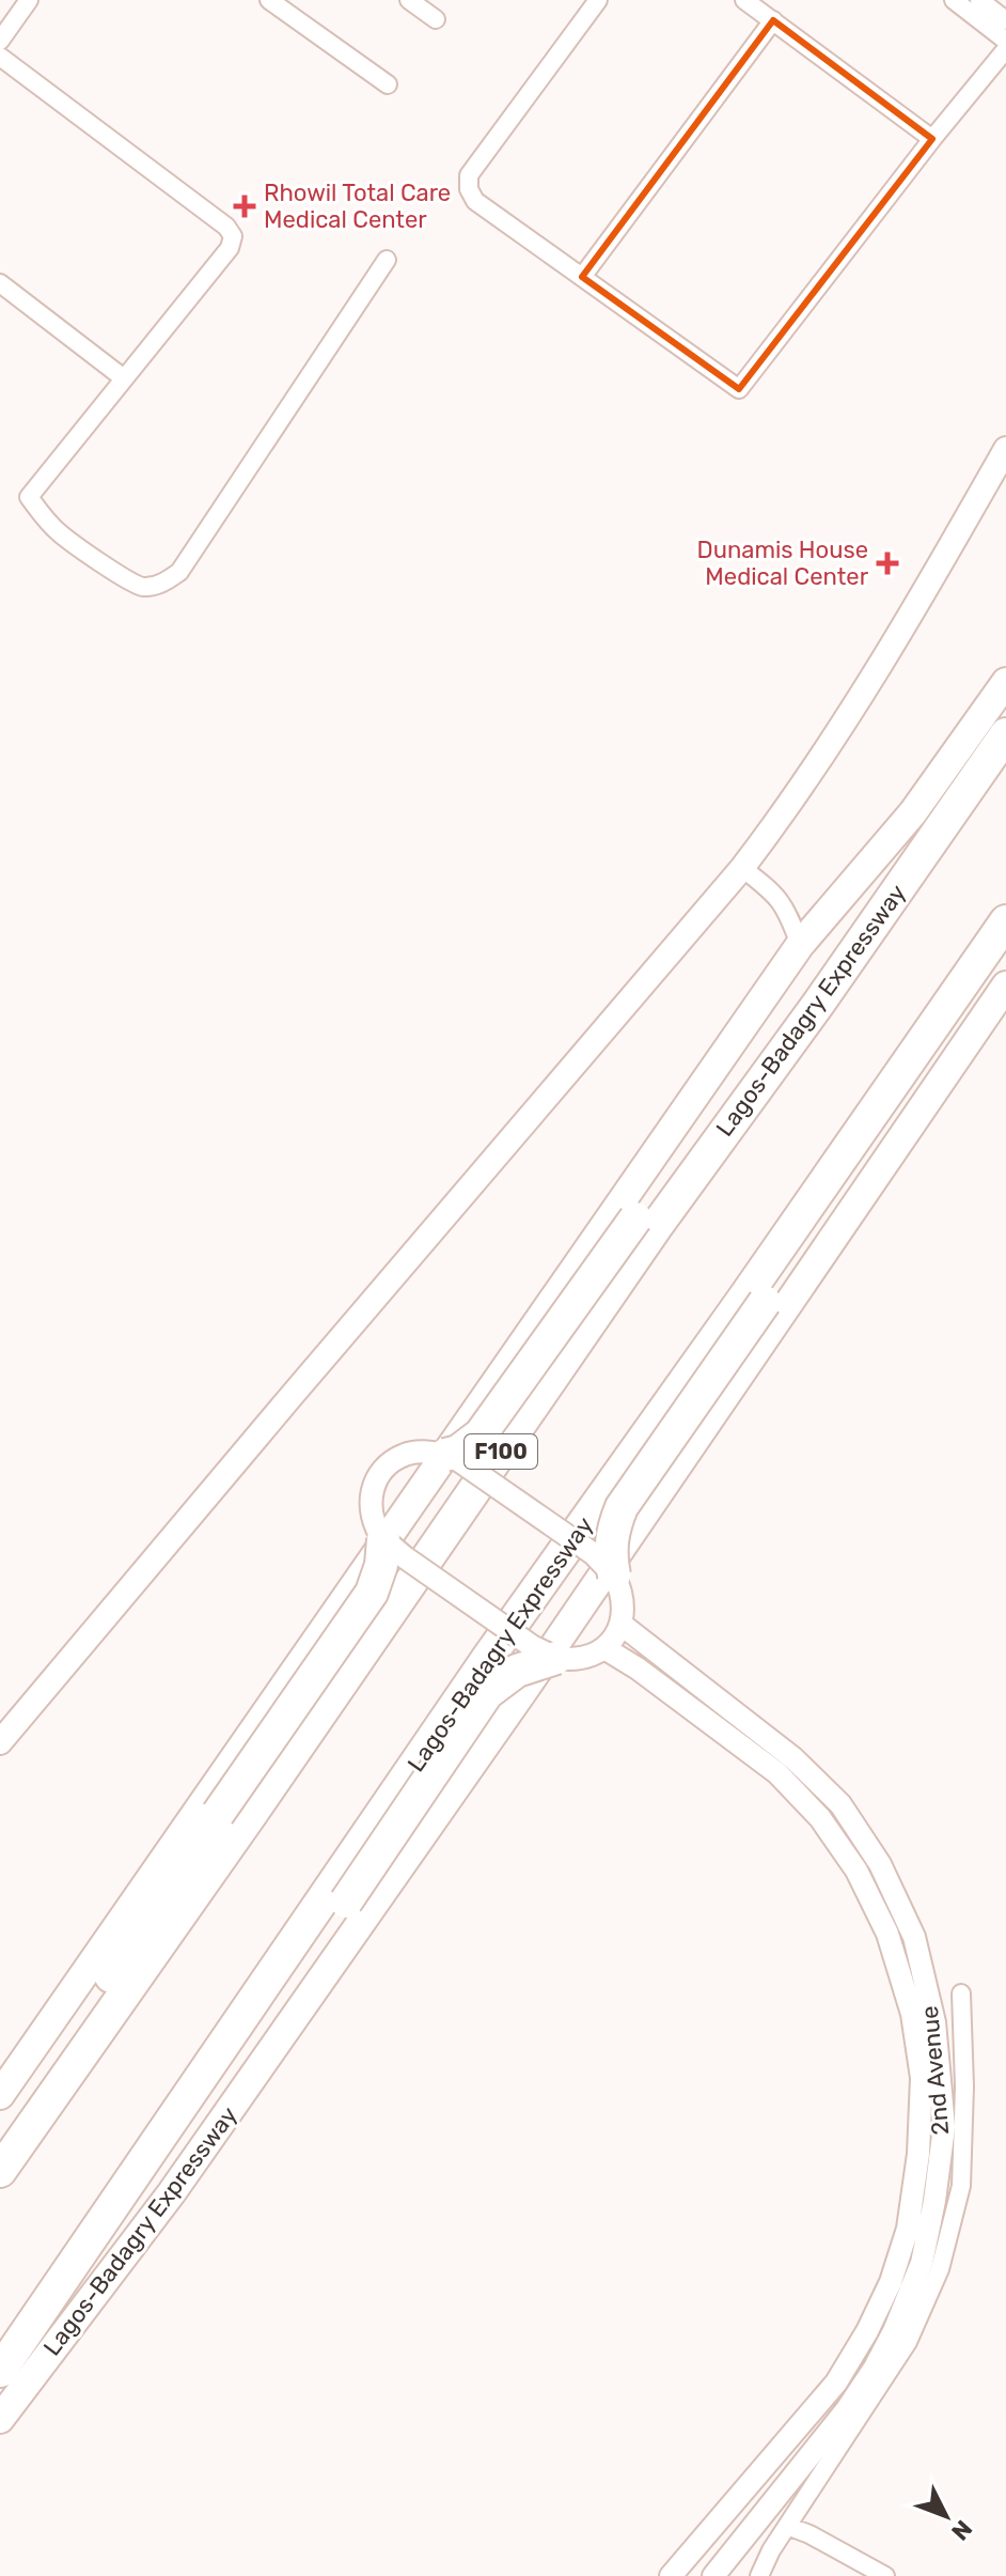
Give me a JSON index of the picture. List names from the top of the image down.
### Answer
{
  "streets": {
    "highway": ["Lagos-Badagry Expressway", "F100"],
    "street": ["2nd Avenue"]
  },
  "places": {
    "health": ["Rhowil Total Care Medical Center", "Dunamis House Medical Center"]
  },
  "north": "bottom right"
}
